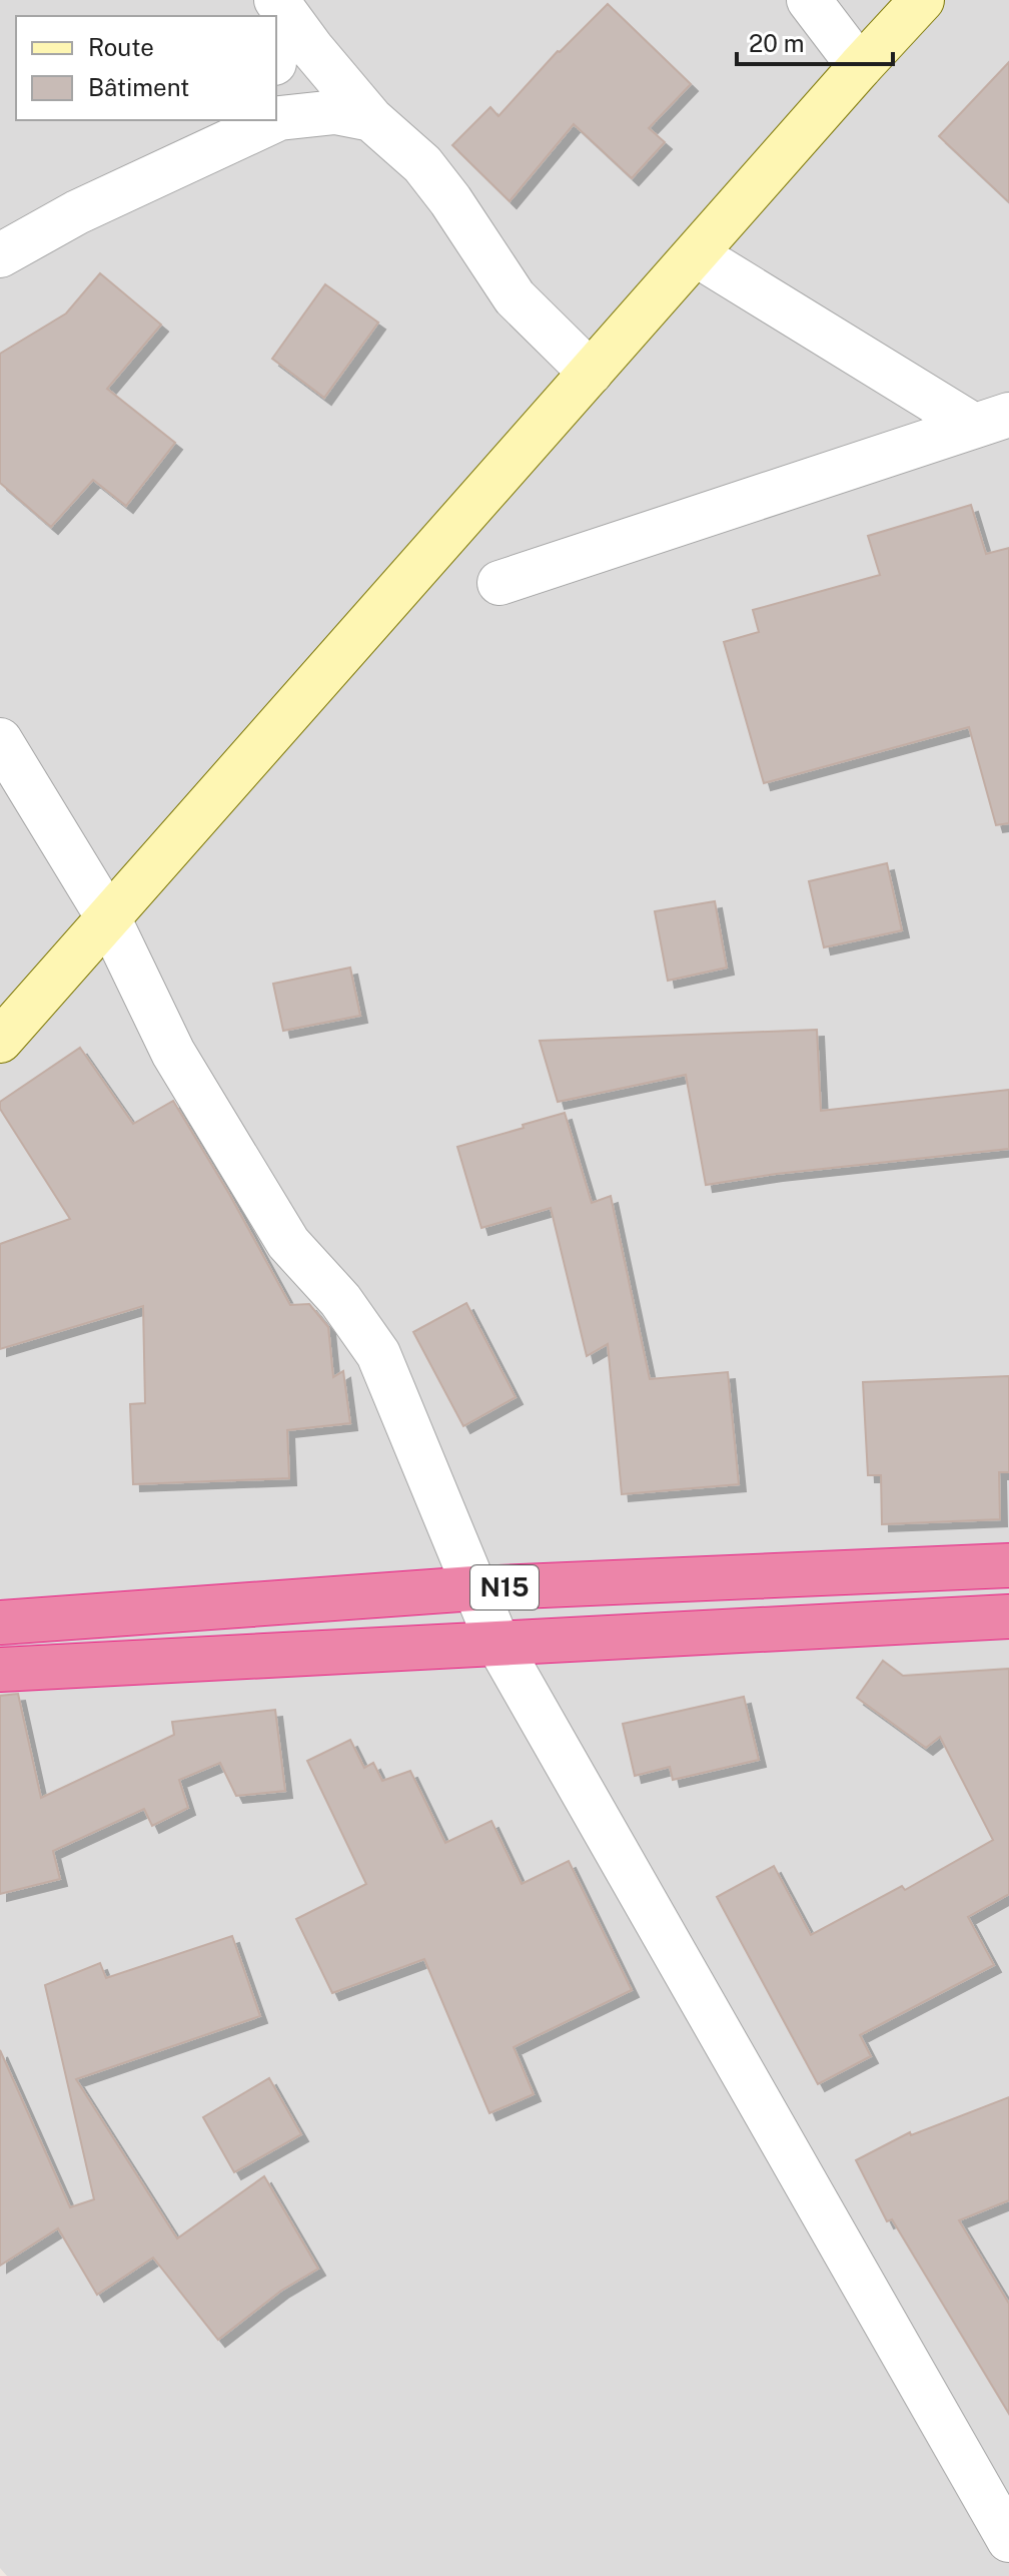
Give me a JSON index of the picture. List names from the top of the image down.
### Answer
{
  "streets": {
    "highway": ["N15"]
  },
  "legend": ["Route", "Bâtiment"],
  "scale_bar": "20 m"
}
